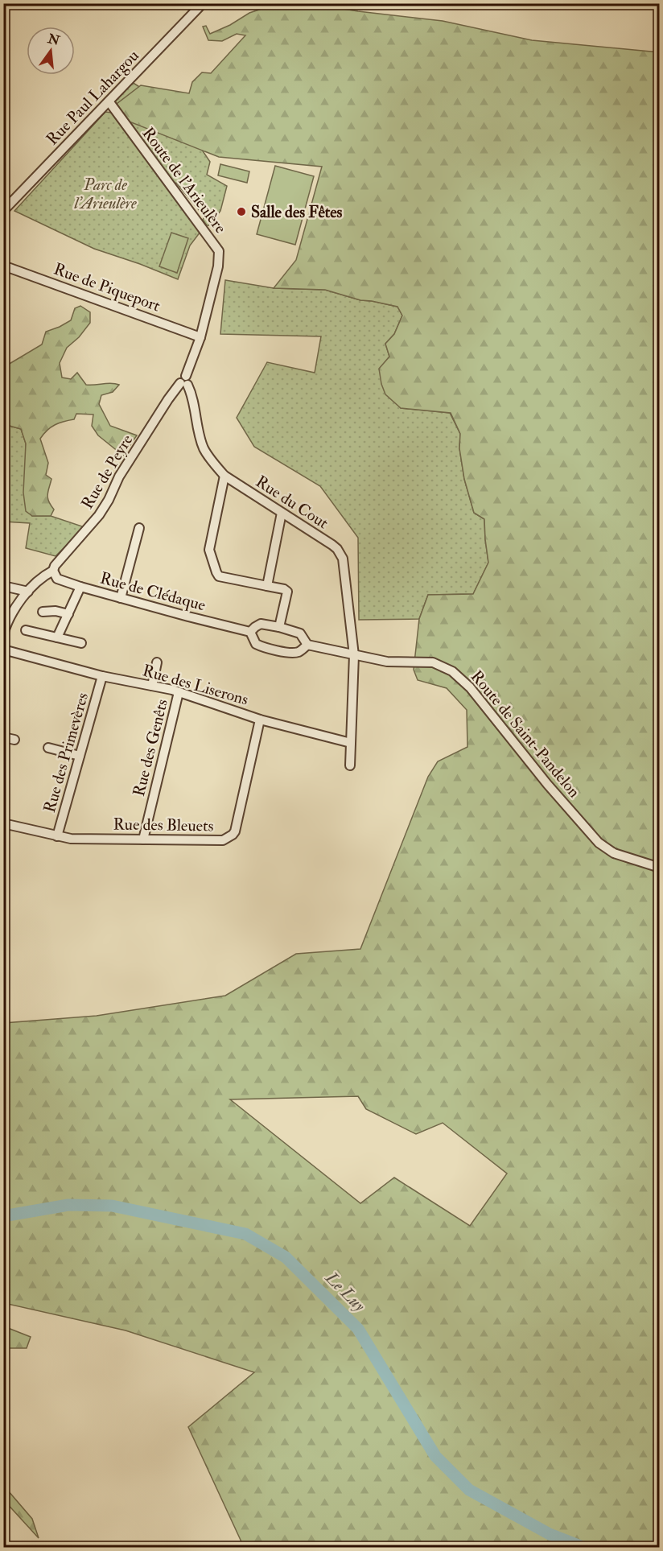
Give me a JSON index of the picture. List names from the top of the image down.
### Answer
{
  "streets": {
    "street": [
      "Rue Paul Lahargou",
      "Route de l'Arieulère",
      "Rue de Piqueport",
      "Rue de Peyre",
      "Rue du Cout",
      "Rue de Clédaque",
      "Rue des Liserons",
      "Route de Saint-Pandelon",
      "Rue des Genêts",
      "Rue des Primevères",
      "Rue des Bleuets"
    ]
  },
  "crossings": [
    ["Rue Paul Lahargou", "Route de l'Arieulère"],
    ["Route de l'Arieulère", "Rue de Piqueport"],
    ["Route de l'Arieulère", "Rue de Peyre"],
    ["Rue de Piqueport", "Rue de Peyre"],
    ["Rue de Peyre", "Rue du Cout"],
    ["Rue de Peyre", "Rue de Clédaque"],
    ["Rue du Cout", "Rue de Clédaque"],
    ["Rue du Cout", "Rue des Liserons"],
    ["Rue du Cout", "Route de Saint-Pandelon"],
    ["Rue de Clédaque", "Route de Saint-Pandelon"],
    ["Rue des Liserons", "Rue des Genêts"],
    ["Rue des Liserons", "Rue des Primevères"],
    ["Rue des Liserons", "Rue des Bleuets"],
    ["Rue des Genêts", "Rue des Bleuets"],
    ["Rue des Primevères", "Rue des Bleuets"]
  ],
  "water": ["Le Luy"],
  "parks": ["Parc de l'Arieulère"],
  "places": ["Salle des Fêtes"],
  "north": "top"
}
